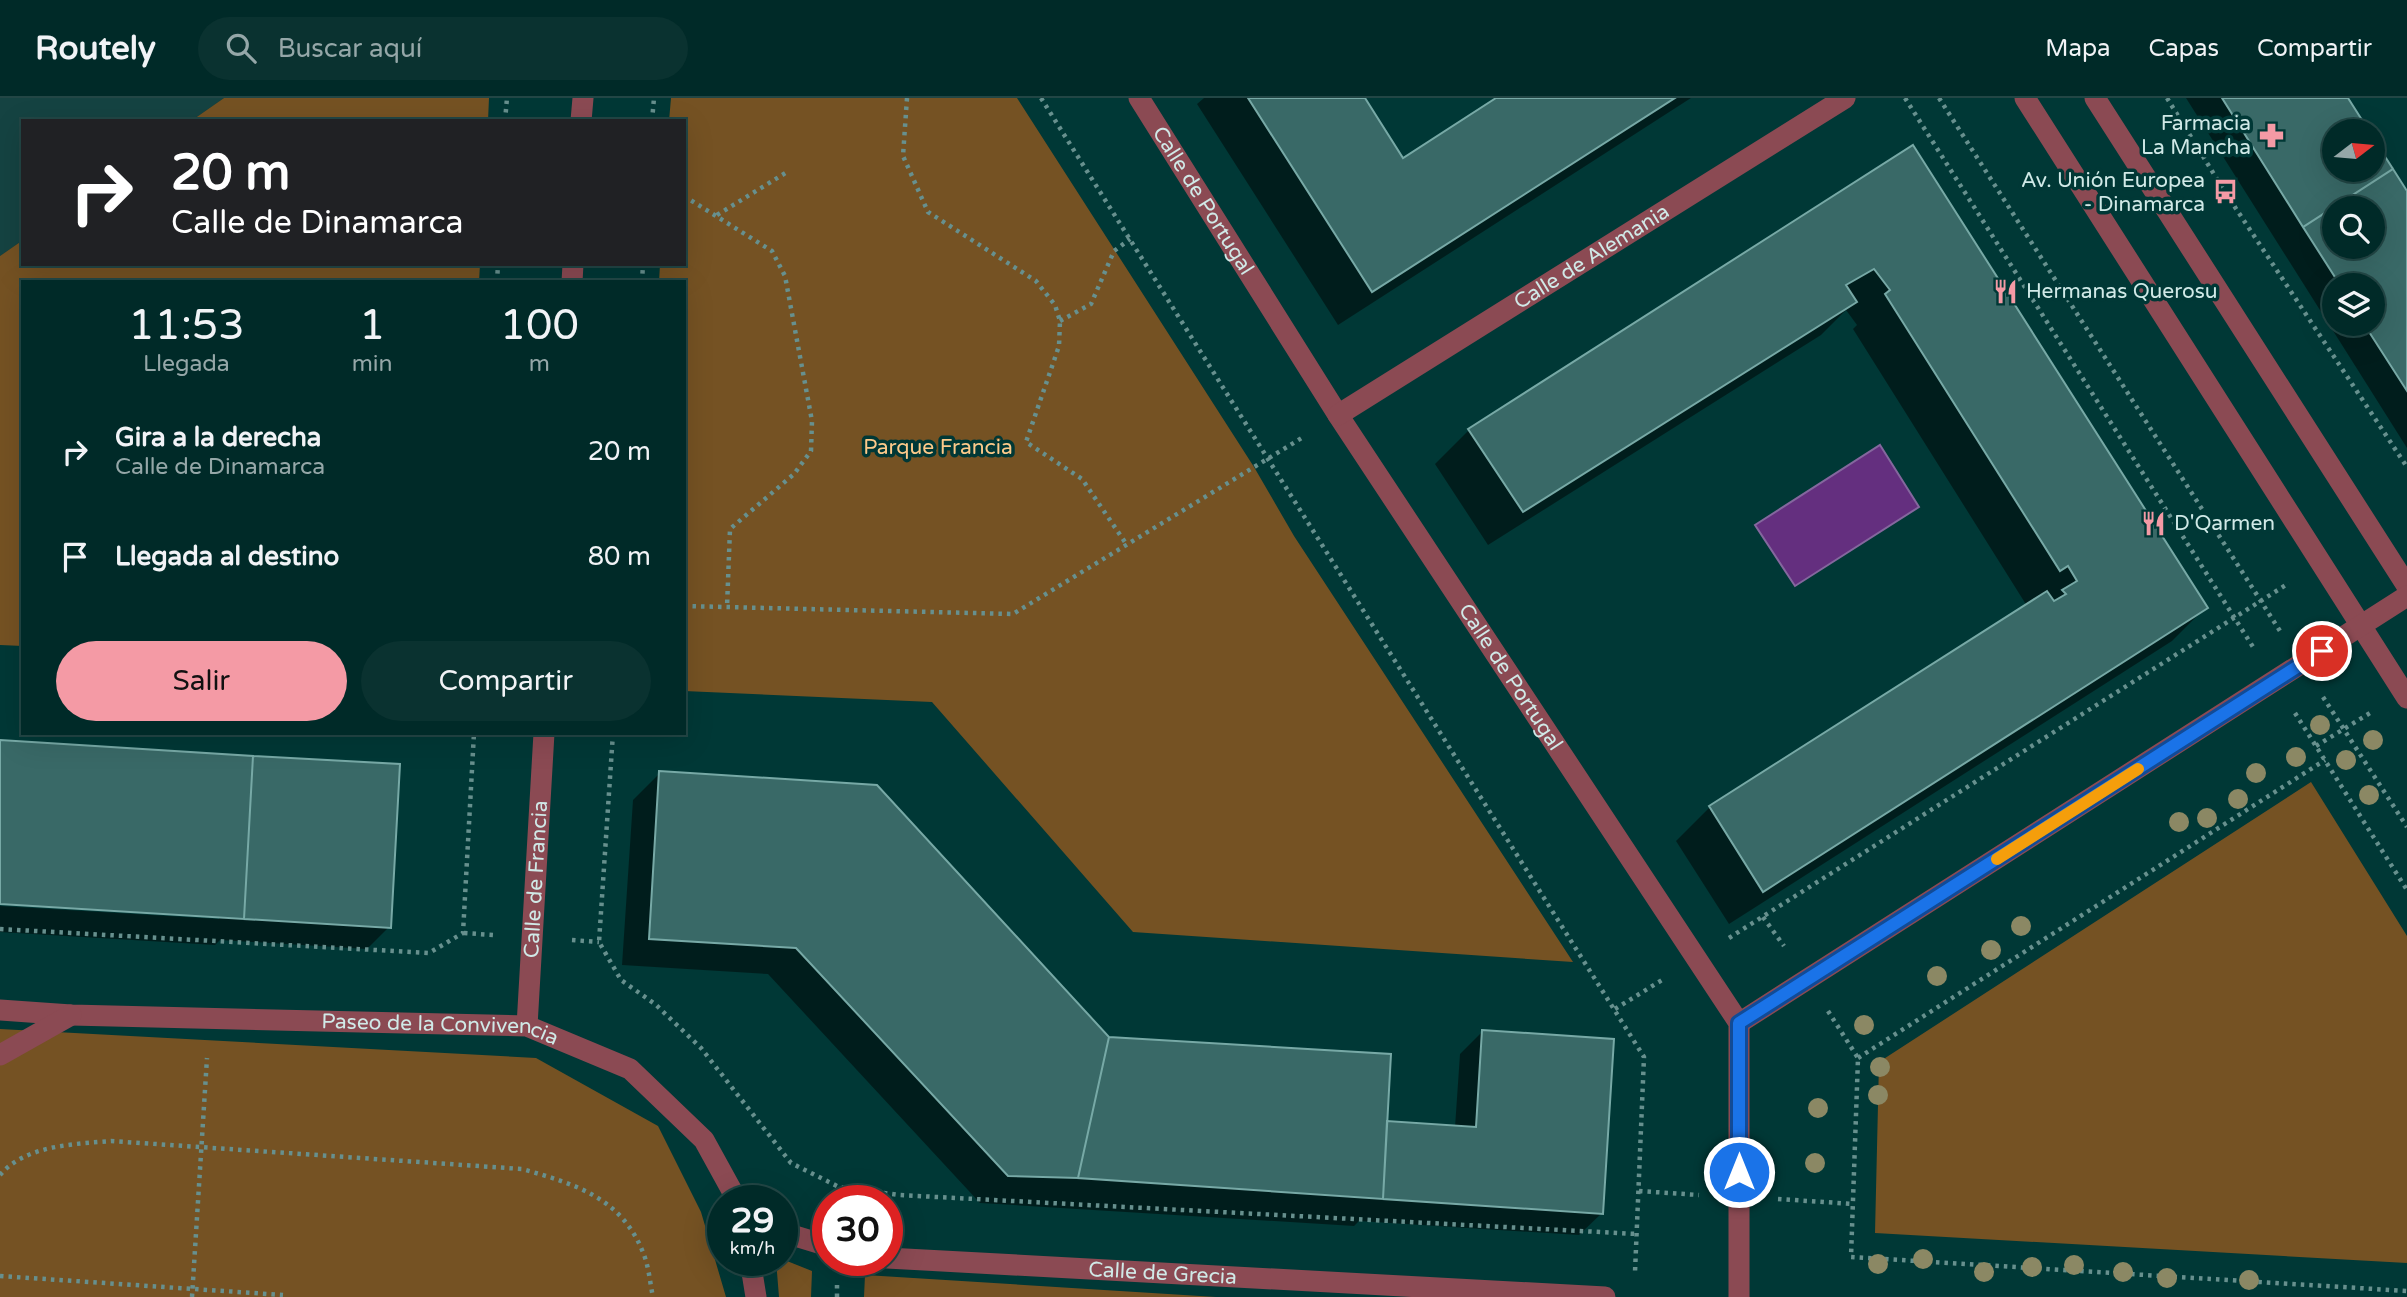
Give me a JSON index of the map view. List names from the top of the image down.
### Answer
{
  "streets": {
    "street": [
      "Calle de Portugal",
      "Calle de Alemania",
      "Calle de Francia",
      "Paseo de la Convivencia",
      "Calle de Grecia"
    ]
  },
  "crossings": [
    ["Calle de Portugal", "Calle de Alemania"],
    ["Calle de Francia", "Paseo de la Convivencia"]
  ],
  "parks": ["Parque Francia"],
  "places": {
    "pharmacy": ["Farmacia La Mancha"],
    "bus stop": ["Av. Unión Europea - Dinamarca"],
    "restaurant": ["Hermanas Querosu", "D'Qarmen"]
  },
  "north": "right",
  "page": {
    "header": "Routely",
    "search": "Buscar aquí",
    "nav": ["Mapa", "Capas", "Compartir"],
    "turn": ["20 m", "Calle de Dinamarca"],
    "eta": [
      "11:53",
      "Llegada",
      "1",
      "min",
      "100",
      "m"
    ],
    "list": [
      {
        "name": "Gira a la derecha",
        "note": "Calle de Dinamarca",
        "value": "20 m"
      },
      {
        "name": "Llegada al destino",
        "value": "80 m"
      }
    ],
    "buttons": ["Salir", "Compartir"],
    "speed": "29 km/h",
    "limit": "30"
  }
}
